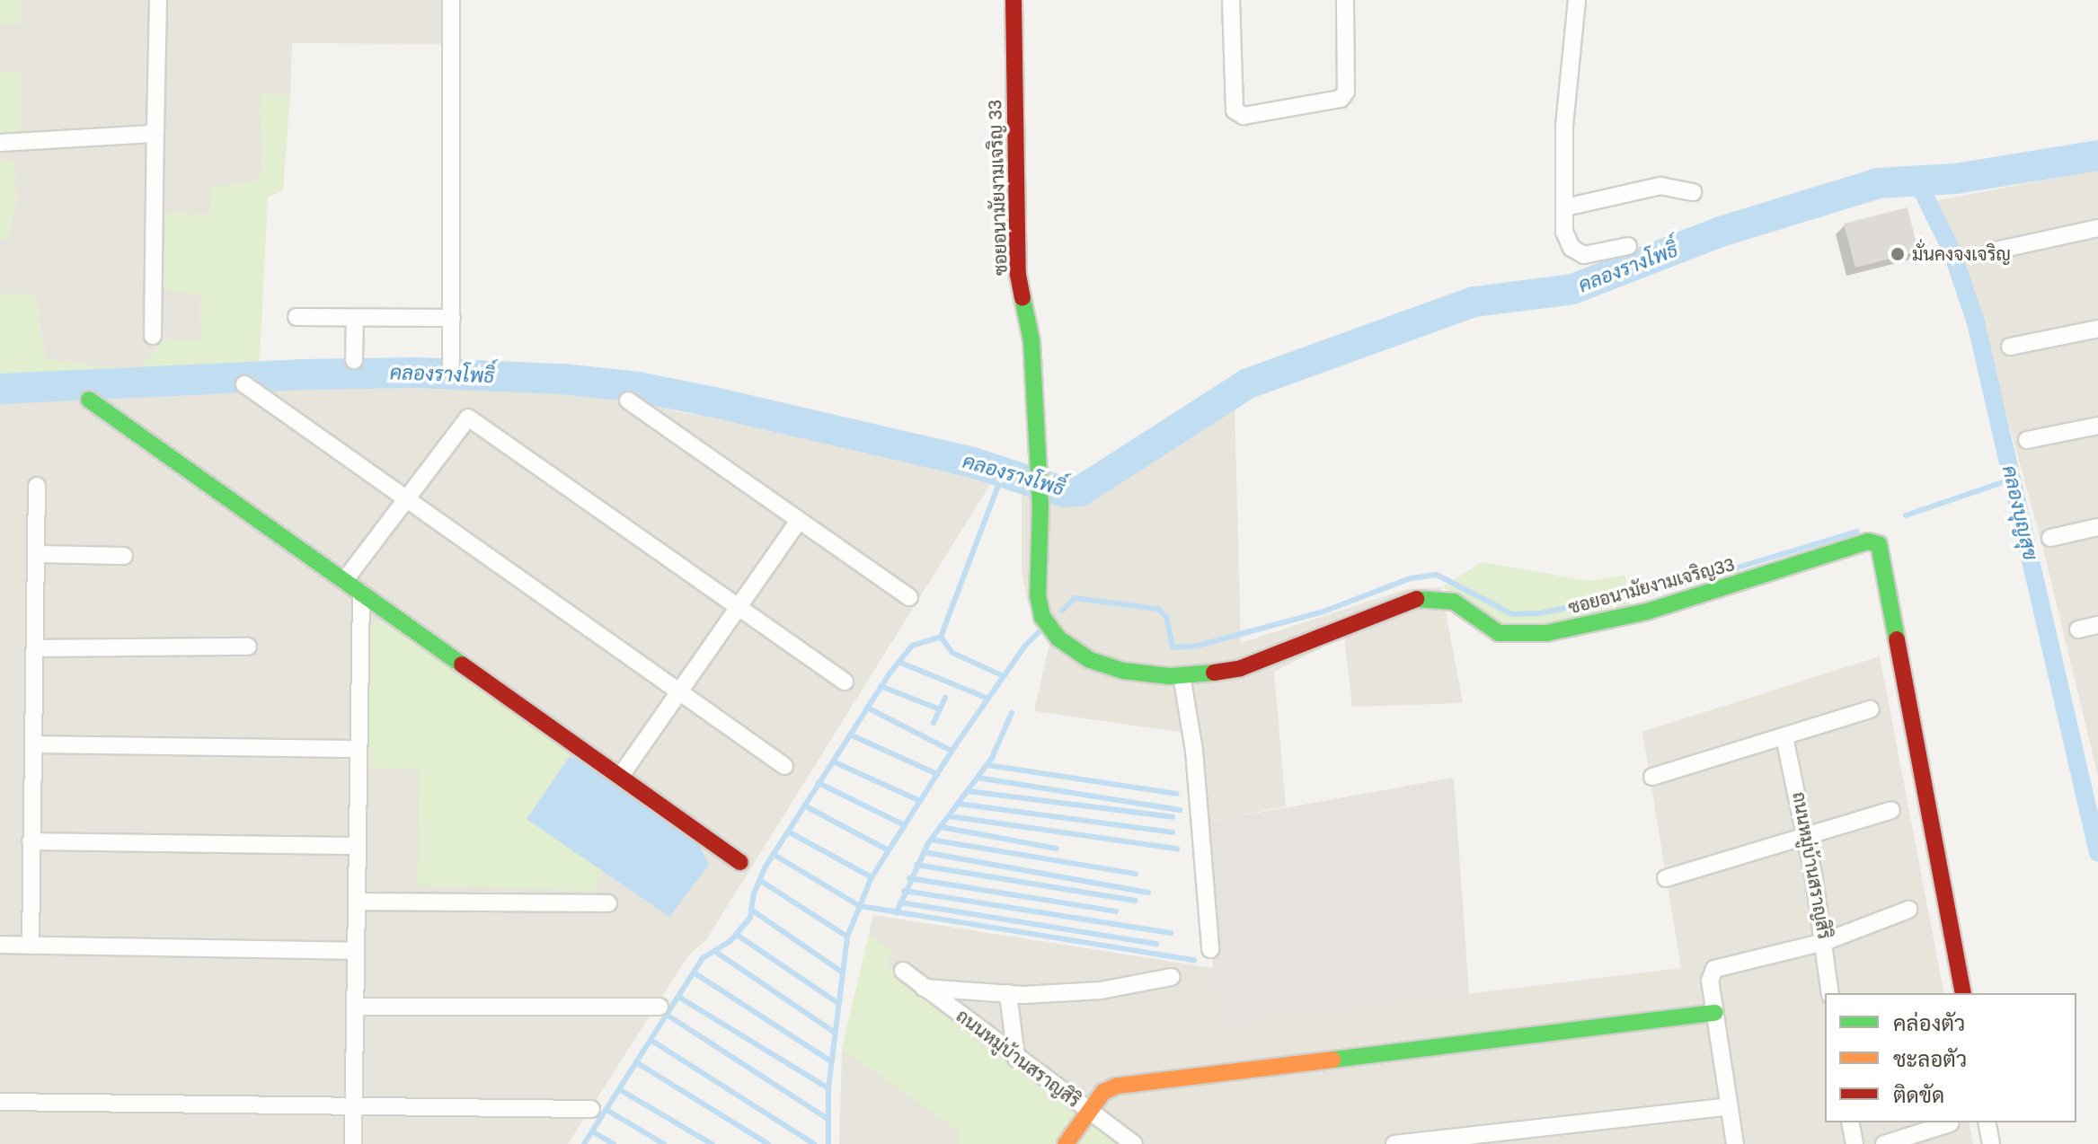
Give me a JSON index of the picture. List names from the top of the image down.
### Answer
{
  "streets": {
    "street": ["ซอยอนามัยงามเจริญ 33", "ซอยอนามัยงามเจริญ33", "ถนนหมู่บ้านสราญสิริ"]
  },
  "crossings": [
    ["ซอยอนามัยงามเจริญ 33", "ซอยอนามัยงามเจริญ33"]
  ],
  "water": ["คลองรางโพธิ์", "คลองบุญสุข"],
  "places": ["มั่นคงจงเจริญ"],
  "legend": ["คล่องตัว", "ชะลอตัว", "ติดขัด"]
}
